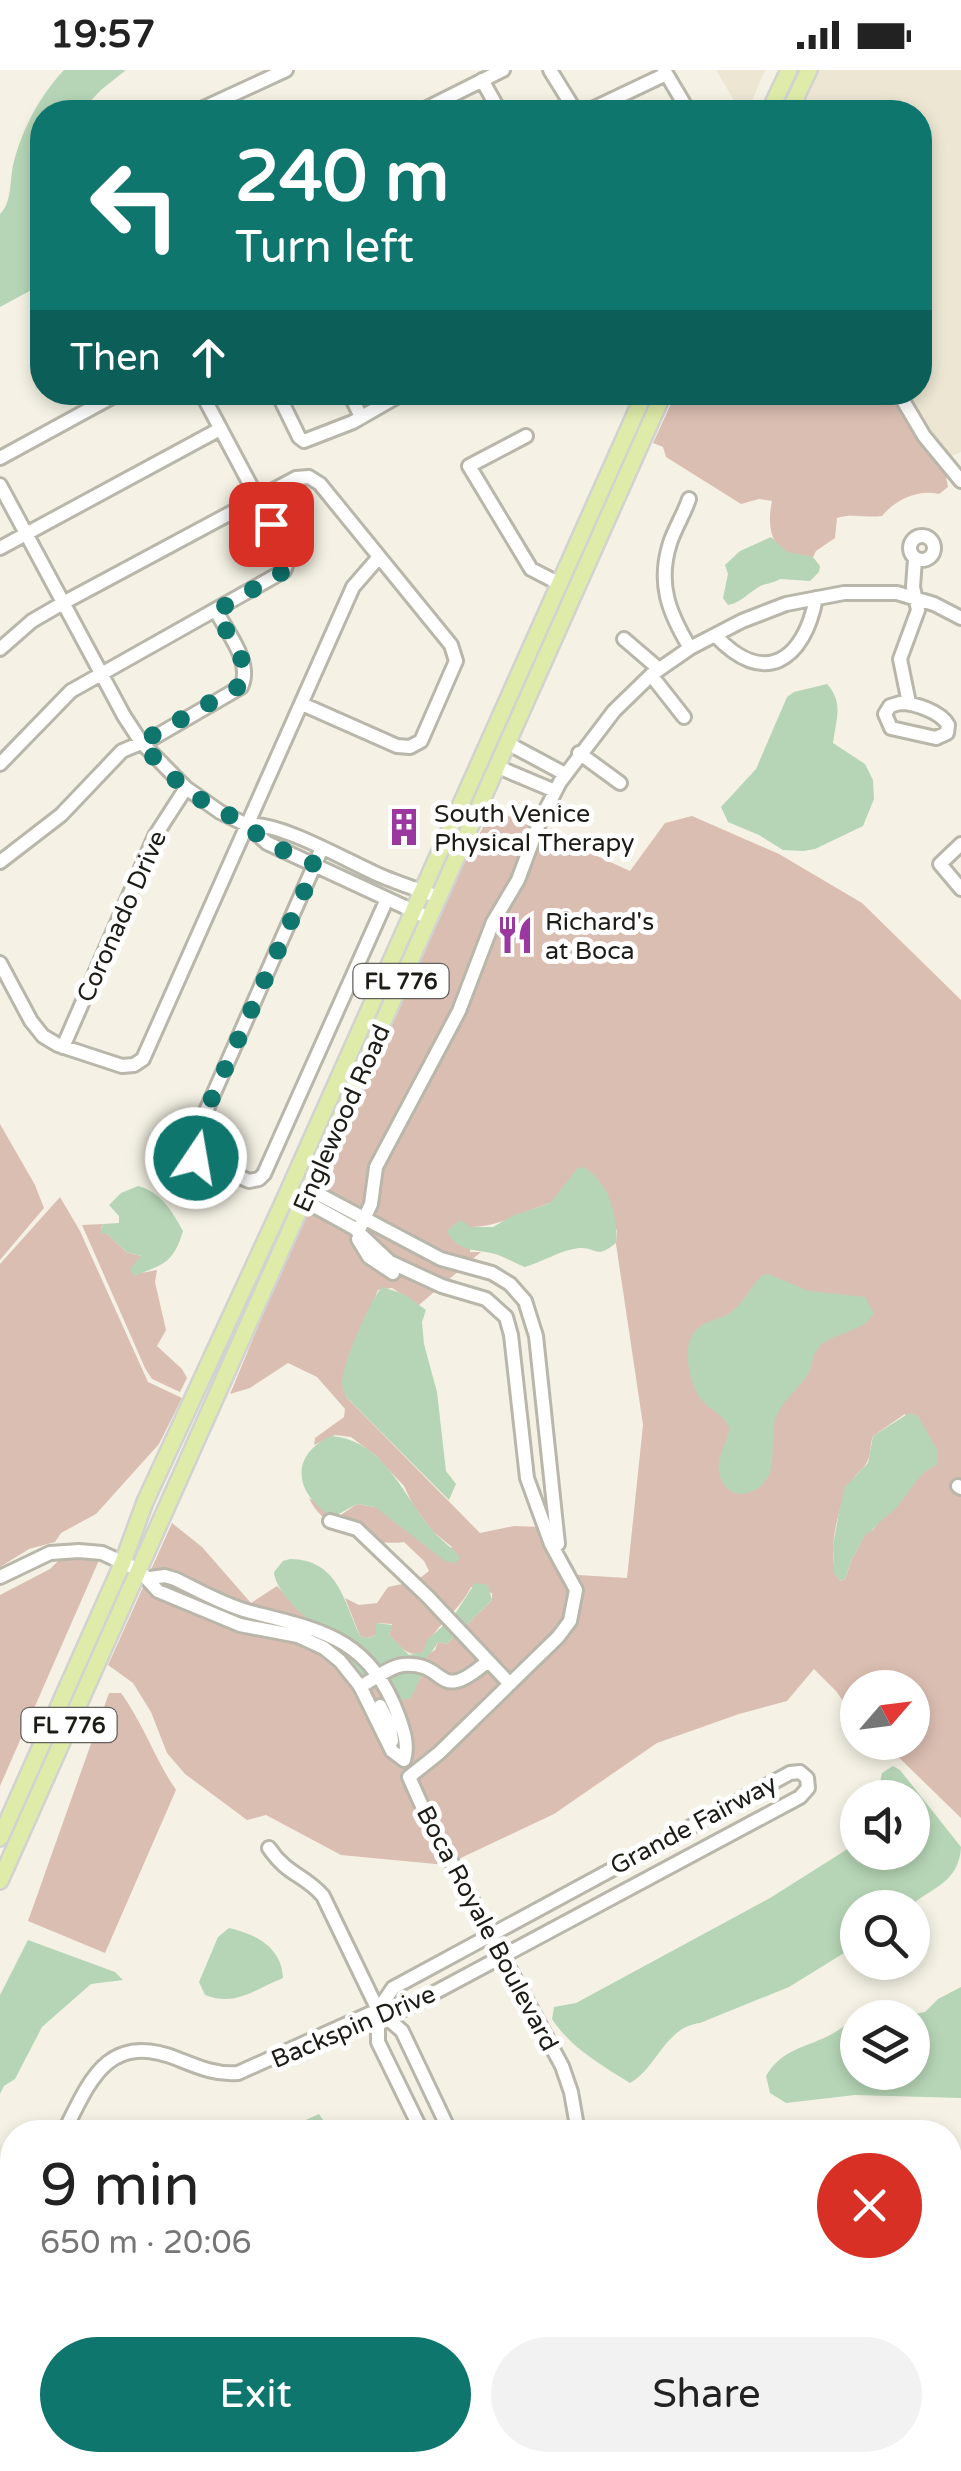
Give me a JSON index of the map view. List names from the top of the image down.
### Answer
{
  "streets": {
    "main road": ["FL 776", "Englewood Road"],
    "street": [
      "Coronado Drive",
      "Grande Fairway",
      "Boca Royale Boulevard",
      "Backspin Drive"
    ]
  },
  "crossings": [
    ["FL 776", "Englewood Road"],
    ["Englewood Road", "Boca Royale Boulevard"],
    ["Grande Fairway", "Boca Royale Boulevard"],
    ["Grande Fairway", "Backspin Drive"],
    ["Boca Royale Boulevard", "Backspin Drive"]
  ],
  "places": {
    "building": ["South Venice Physical Therapy"],
    "restaurant": ["Richard's at Boca"]
  },
  "north": "top right",
  "page": {
    "status": "19:57",
    "turn": ["240 m", "Turn left"],
    "then": "Then",
    "heading": ["9 min", "650 m · 20:06"],
    "buttons": ["Exit", "Share"]
  }
}
